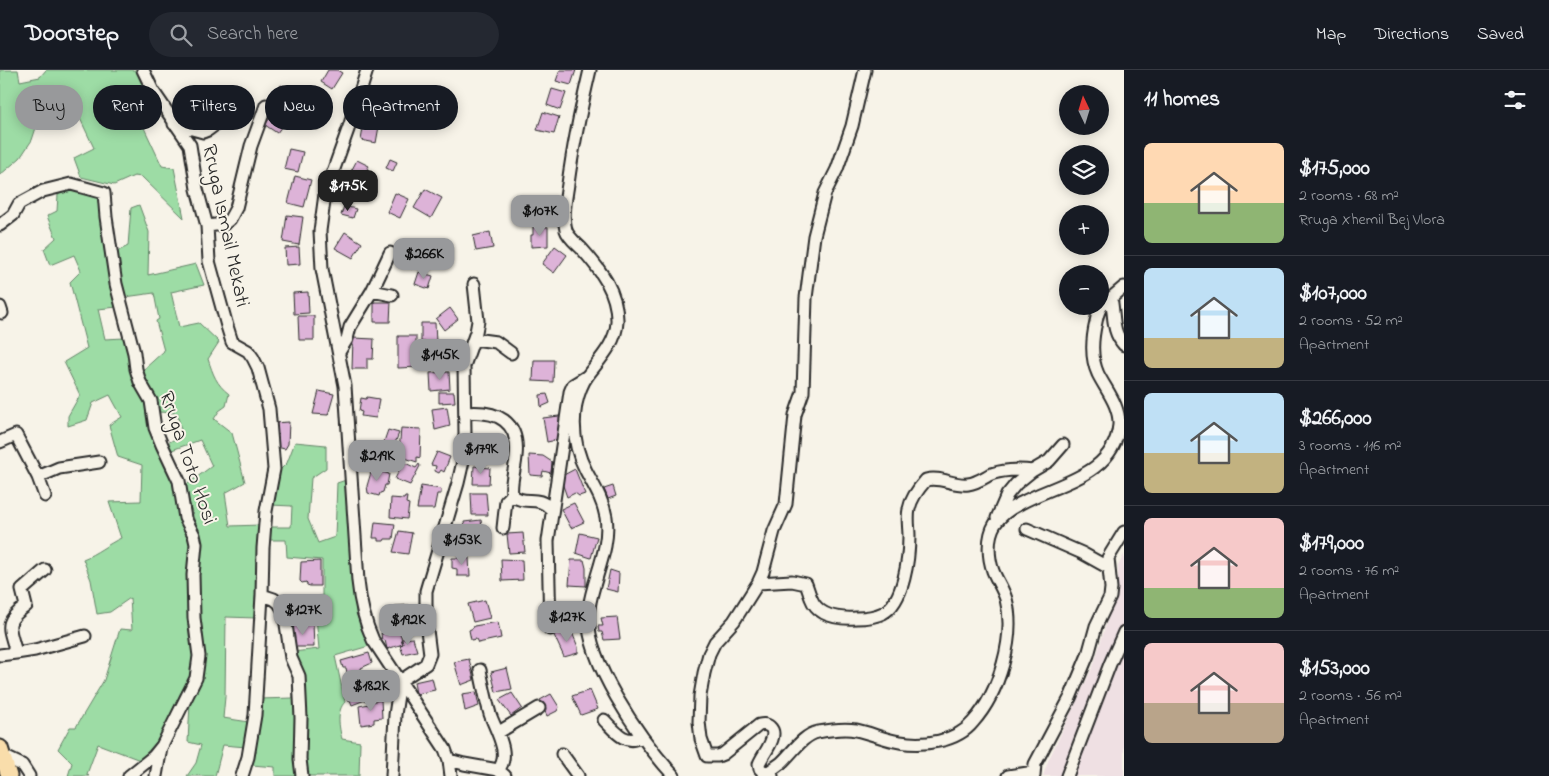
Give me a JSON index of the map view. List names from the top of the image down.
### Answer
{
  "streets": {
    "street": ["Rruga Ismail Mekati", "Rruga Toto Hosi"]
  },
  "north": "top",
  "page": {
    "header": "Doorstep",
    "search": "Search here",
    "nav": ["Map", "Directions", "Saved"],
    "heading": "11 homes",
    "map_buttons": ["+", "−"],
    "chip": [
      "Buy",
      "Rent",
      "Filters",
      "New",
      "Apartment"
    ],
    "list": [
      {
        "name": "$175,000",
        "note": "2 rooms · 68 m² · Rruga Xhemil Bej Vlora"
      },
      {
        "name": "$107,000",
        "note": "2 rooms · 52 m² · Apartment"
      },
      {
        "name": "$266,000",
        "note": "3 rooms · 116 m² · Apartment"
      },
      {
        "name": "$179,000",
        "note": "2 rooms · 76 m² · Apartment"
      },
      {
        "name": "$153,000",
        "note": "2 rooms · 56 m² · Apartment"
      }
    ],
    "price": [
      "$175K",
      "$107K",
      "$266K",
      "$145K",
      "$179K",
      "$219K",
      "$153K",
      "$127K",
      "$127K",
      "$192K",
      "$182K"
    ]
  }
}
